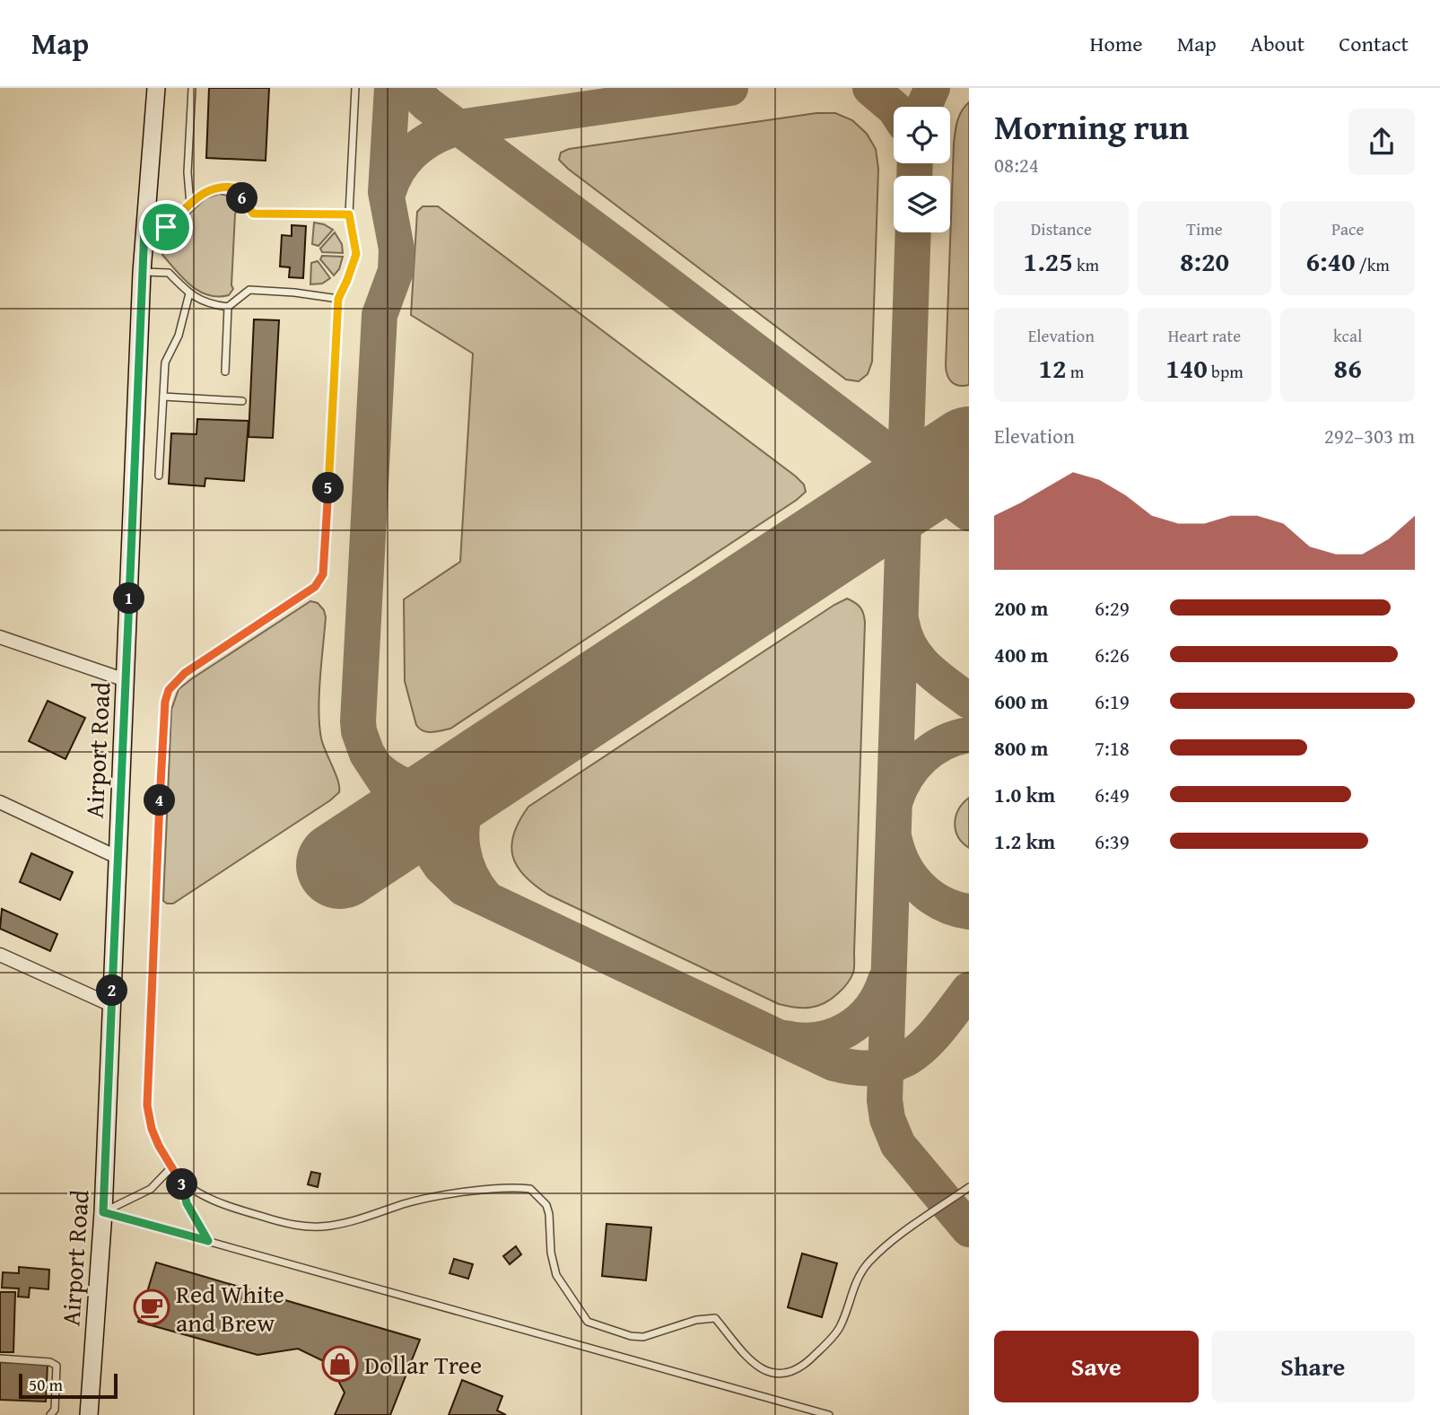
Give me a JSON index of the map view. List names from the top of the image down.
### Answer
{
  "streets": {
    "main road": ["Airport Road"]
  },
  "places": {
    "cafe": ["Red White and Brew"],
    "shop": ["Dollar Tree"]
  },
  "scale_bar": "50 m",
  "page": {
    "header": "Map",
    "nav": [
      "Home",
      "Map",
      "About",
      "Contact"
    ],
    "heading": ["Morning run", "08:24"],
    "pins": [
      "6",
      "5",
      "1",
      "4",
      "2",
      "3"
    ],
    "stats": [
      ["Distance", "1.25 km"],
      ["Time", "8:20"],
      ["Pace", "6:40 /km"],
      ["Elevation", "12 m"],
      ["Heart rate", "140 bpm"],
      ["kcal", "86"]
    ],
    "chart": ["Elevation", "292–303 m"],
    "list": [
      {
        "name": "200 m",
        "note": "6:29"
      },
      {
        "name": "400 m",
        "note": "6:26"
      },
      {
        "name": "600 m",
        "note": "6:19"
      },
      {
        "name": "800 m",
        "note": "7:18"
      },
      {
        "name": "1.0 km",
        "note": "6:49"
      },
      {
        "name": "1.2 km",
        "note": "6:39"
      }
    ],
    "buttons": ["Save", "Share"],
    "scale": "50 m"
  }
}
